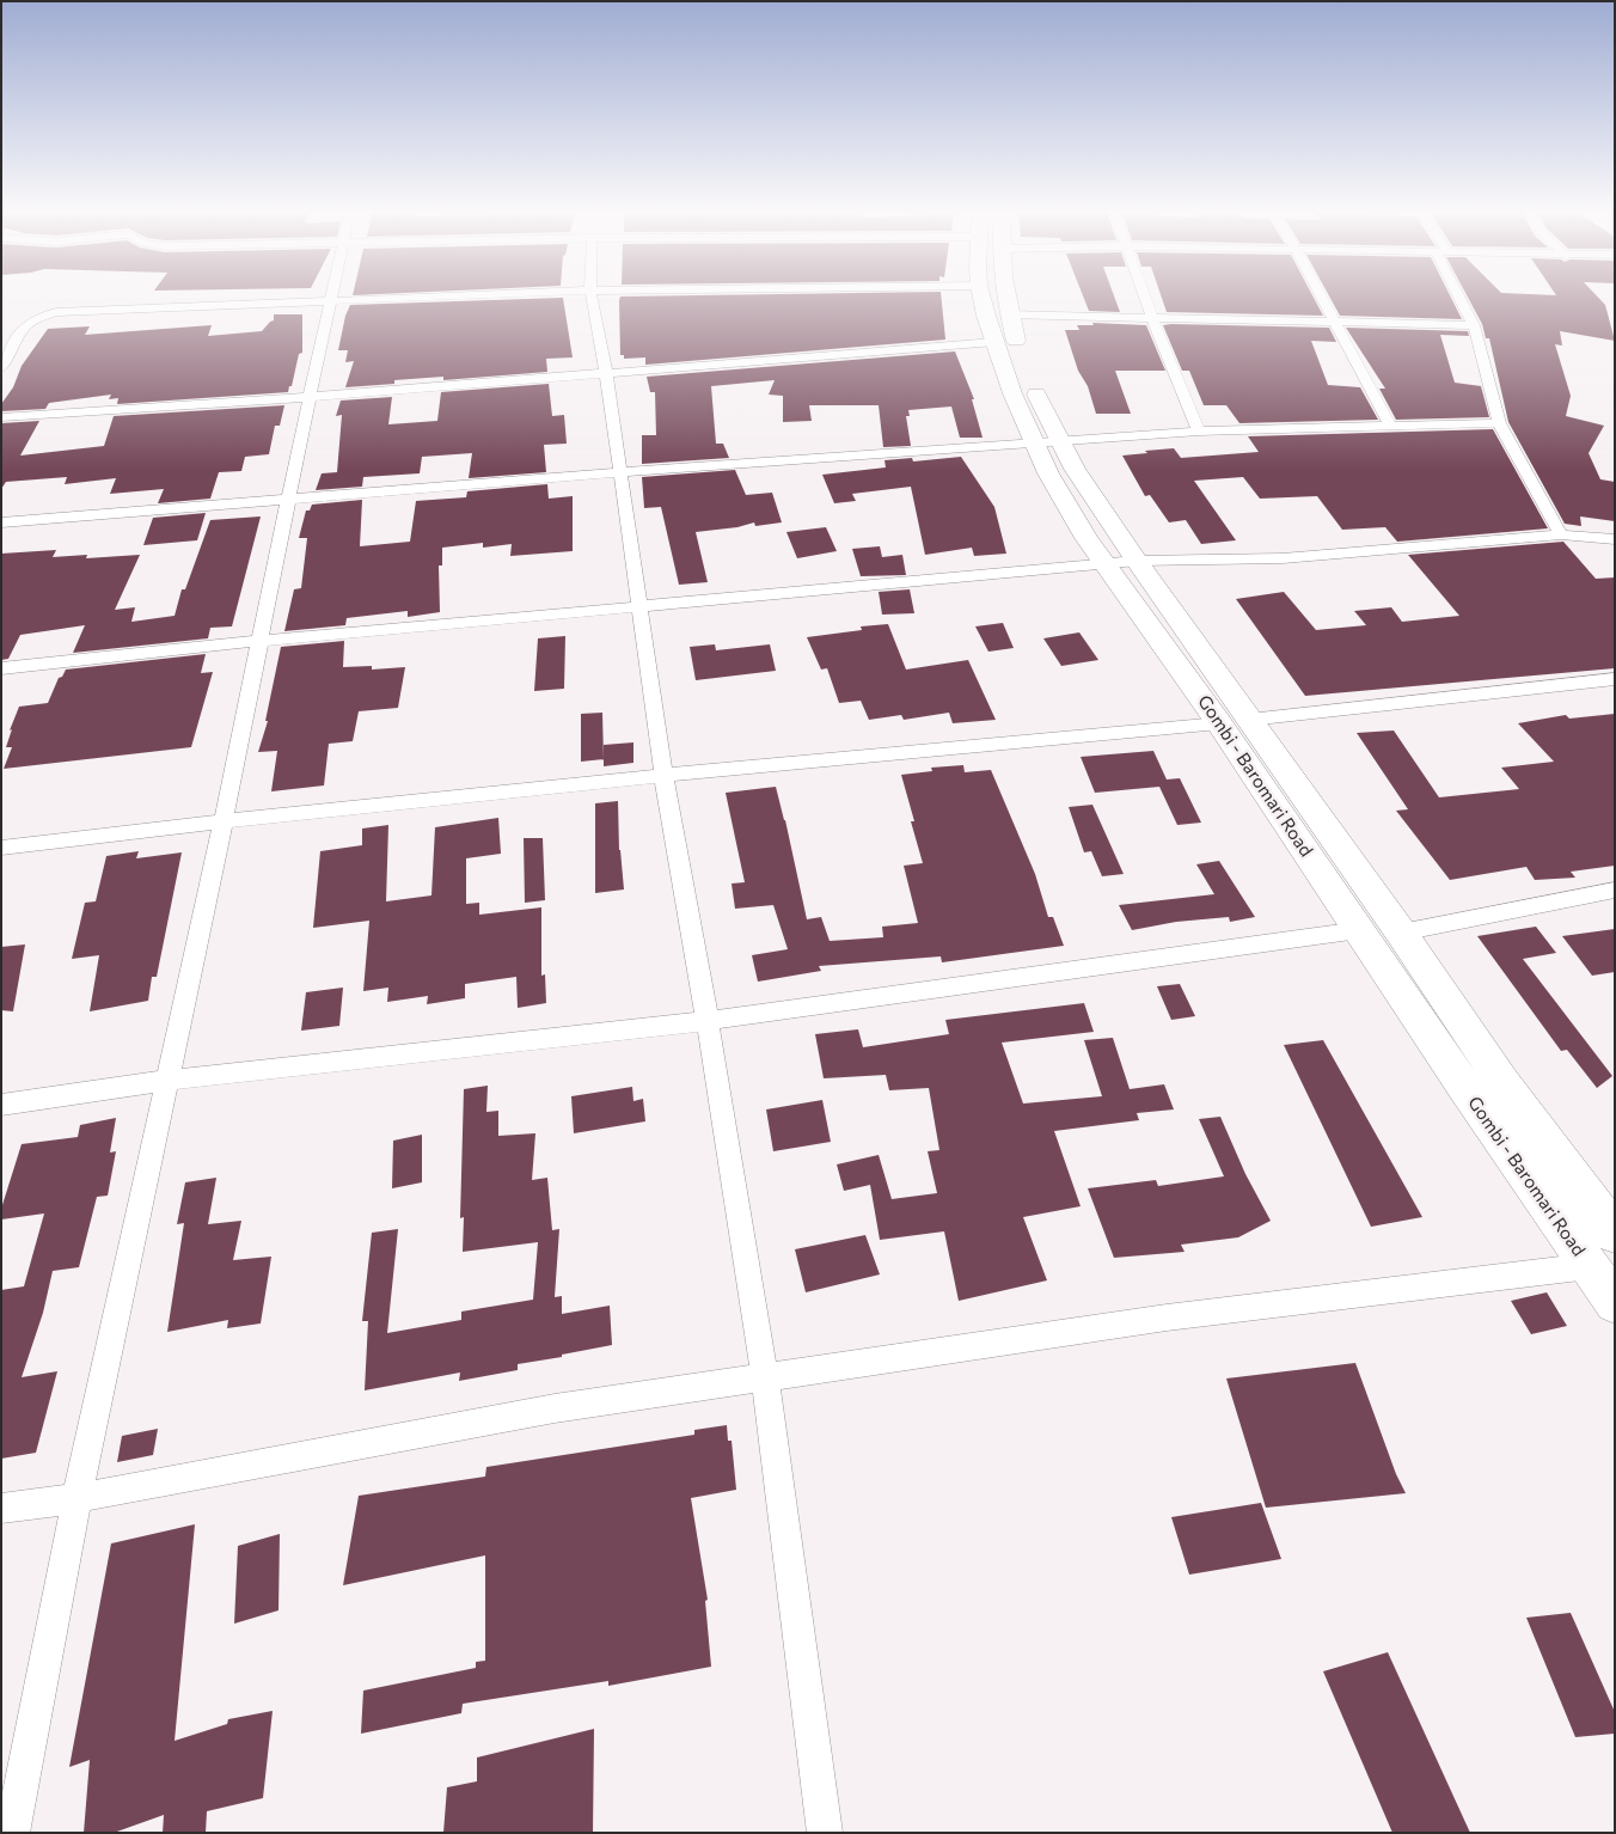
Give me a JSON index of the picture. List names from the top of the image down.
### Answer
{
  "streets": {
    "main road": ["Gombi - Baromari Road"]
  }
}
